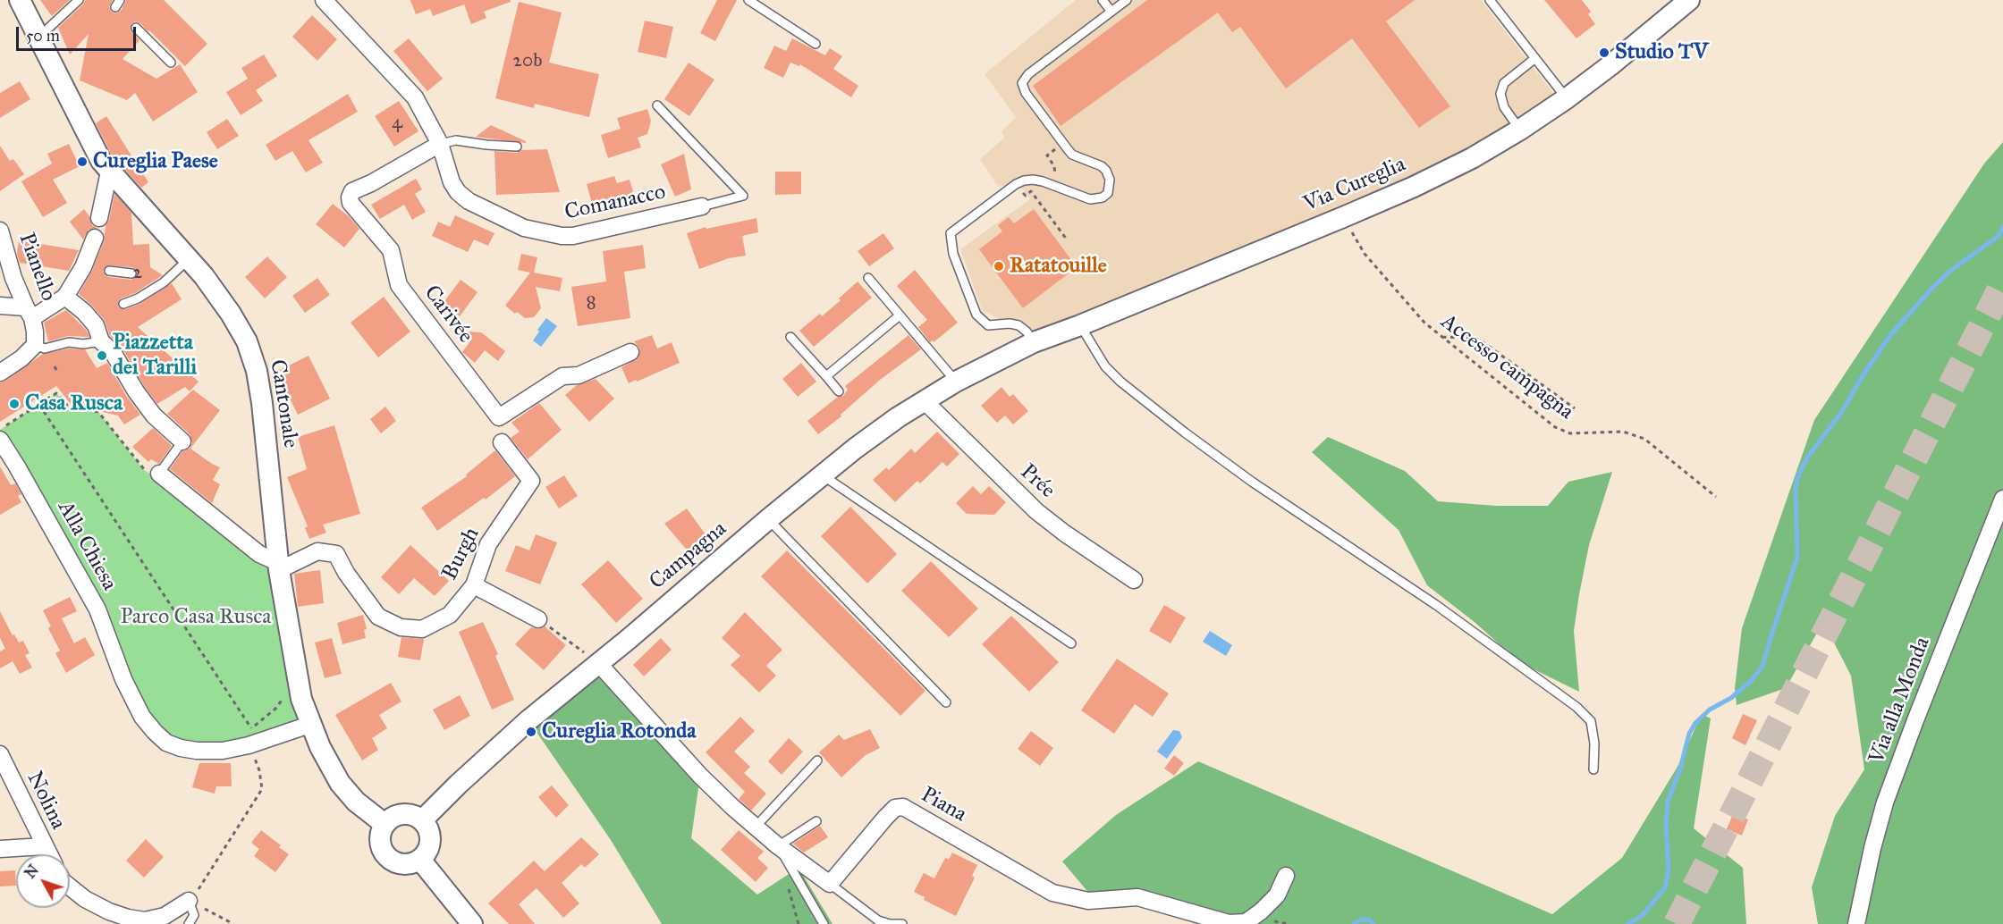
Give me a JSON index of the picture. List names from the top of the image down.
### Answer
{
  "streets": {
    "street": [
      "Via Cureglia",
      "Comanacco",
      "Pianello",
      "Carivée",
      "Cantonale",
      "Prée",
      "Alla Chiesa",
      "Burgh",
      "Campagna",
      "Via alla Monda",
      "Nolina",
      "Piana"
    ],
    "path": ["Accesso campagna"]
  },
  "crossings": [
    ["Via Cureglia", "Accesso campagna"],
    ["Via Cureglia", "Campagna"],
    ["Comanacco", "Carivée"],
    ["Cantonale", "Alla Chiesa"],
    ["Cantonale", "Burgh"],
    ["Cantonale", "Campagna"],
    ["Prée", "Campagna"]
  ],
  "parks": ["Parco Casa Rusca"],
  "places": [
    "Studio TV",
    "Cureglia Paese",
    "Ratatouille",
    "Piazzetta dei Tarilli",
    "Casa Rusca",
    "Cureglia Rotonda"
  ],
  "house_numbers": [
    "20b",
    "4",
    "2",
    "8"
  ],
  "scale_bar": "50 m",
  "north": "top left"
}
